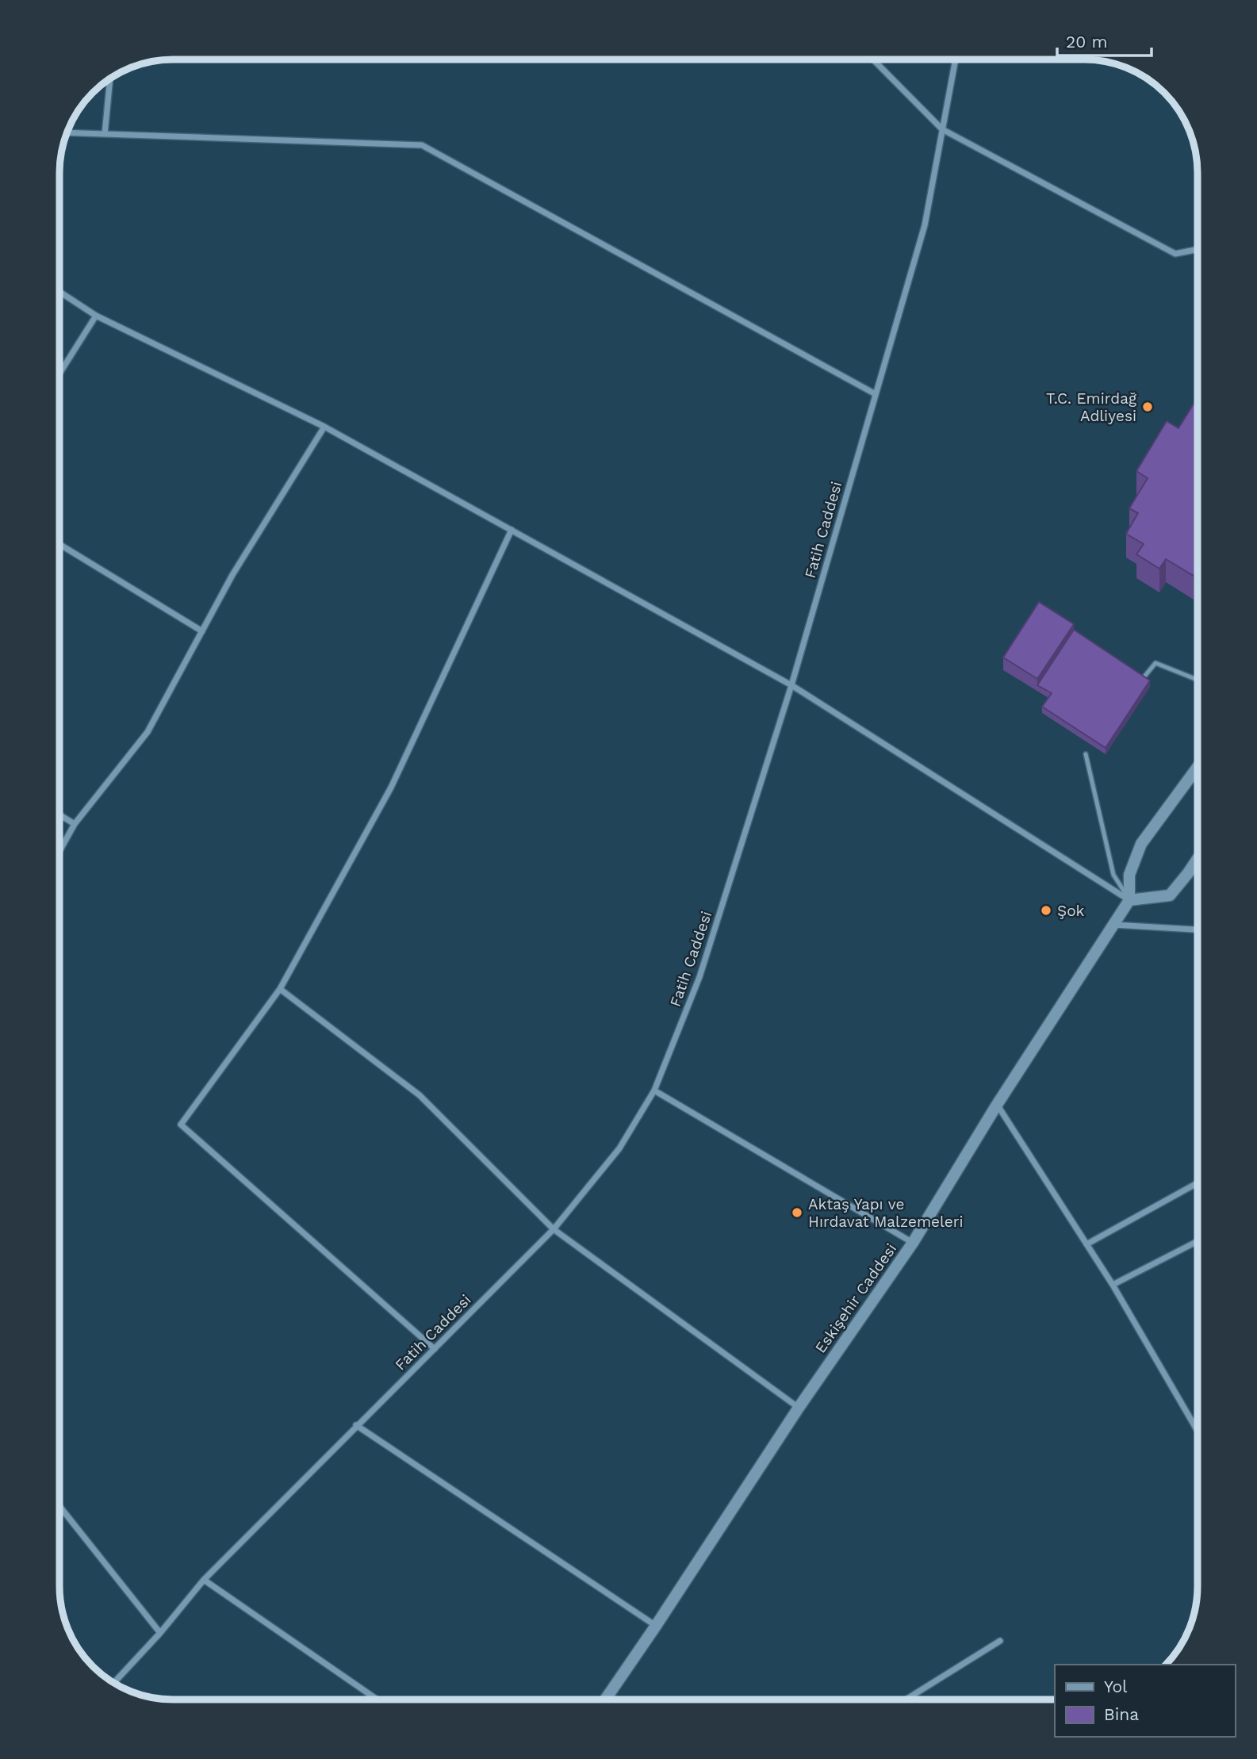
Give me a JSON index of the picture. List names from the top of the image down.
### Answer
{
  "streets": {
    "main road": ["Eskişehir Caddesi"],
    "street": ["Fatih Caddesi"]
  },
  "places": ["T.C. Emirdağ Adliyesi", "Şok", "Aktaş Yapı ve Hırdavat Malzemeleri"],
  "legend": ["Yol", "Bina"],
  "scale_bar": "20 m"
}
